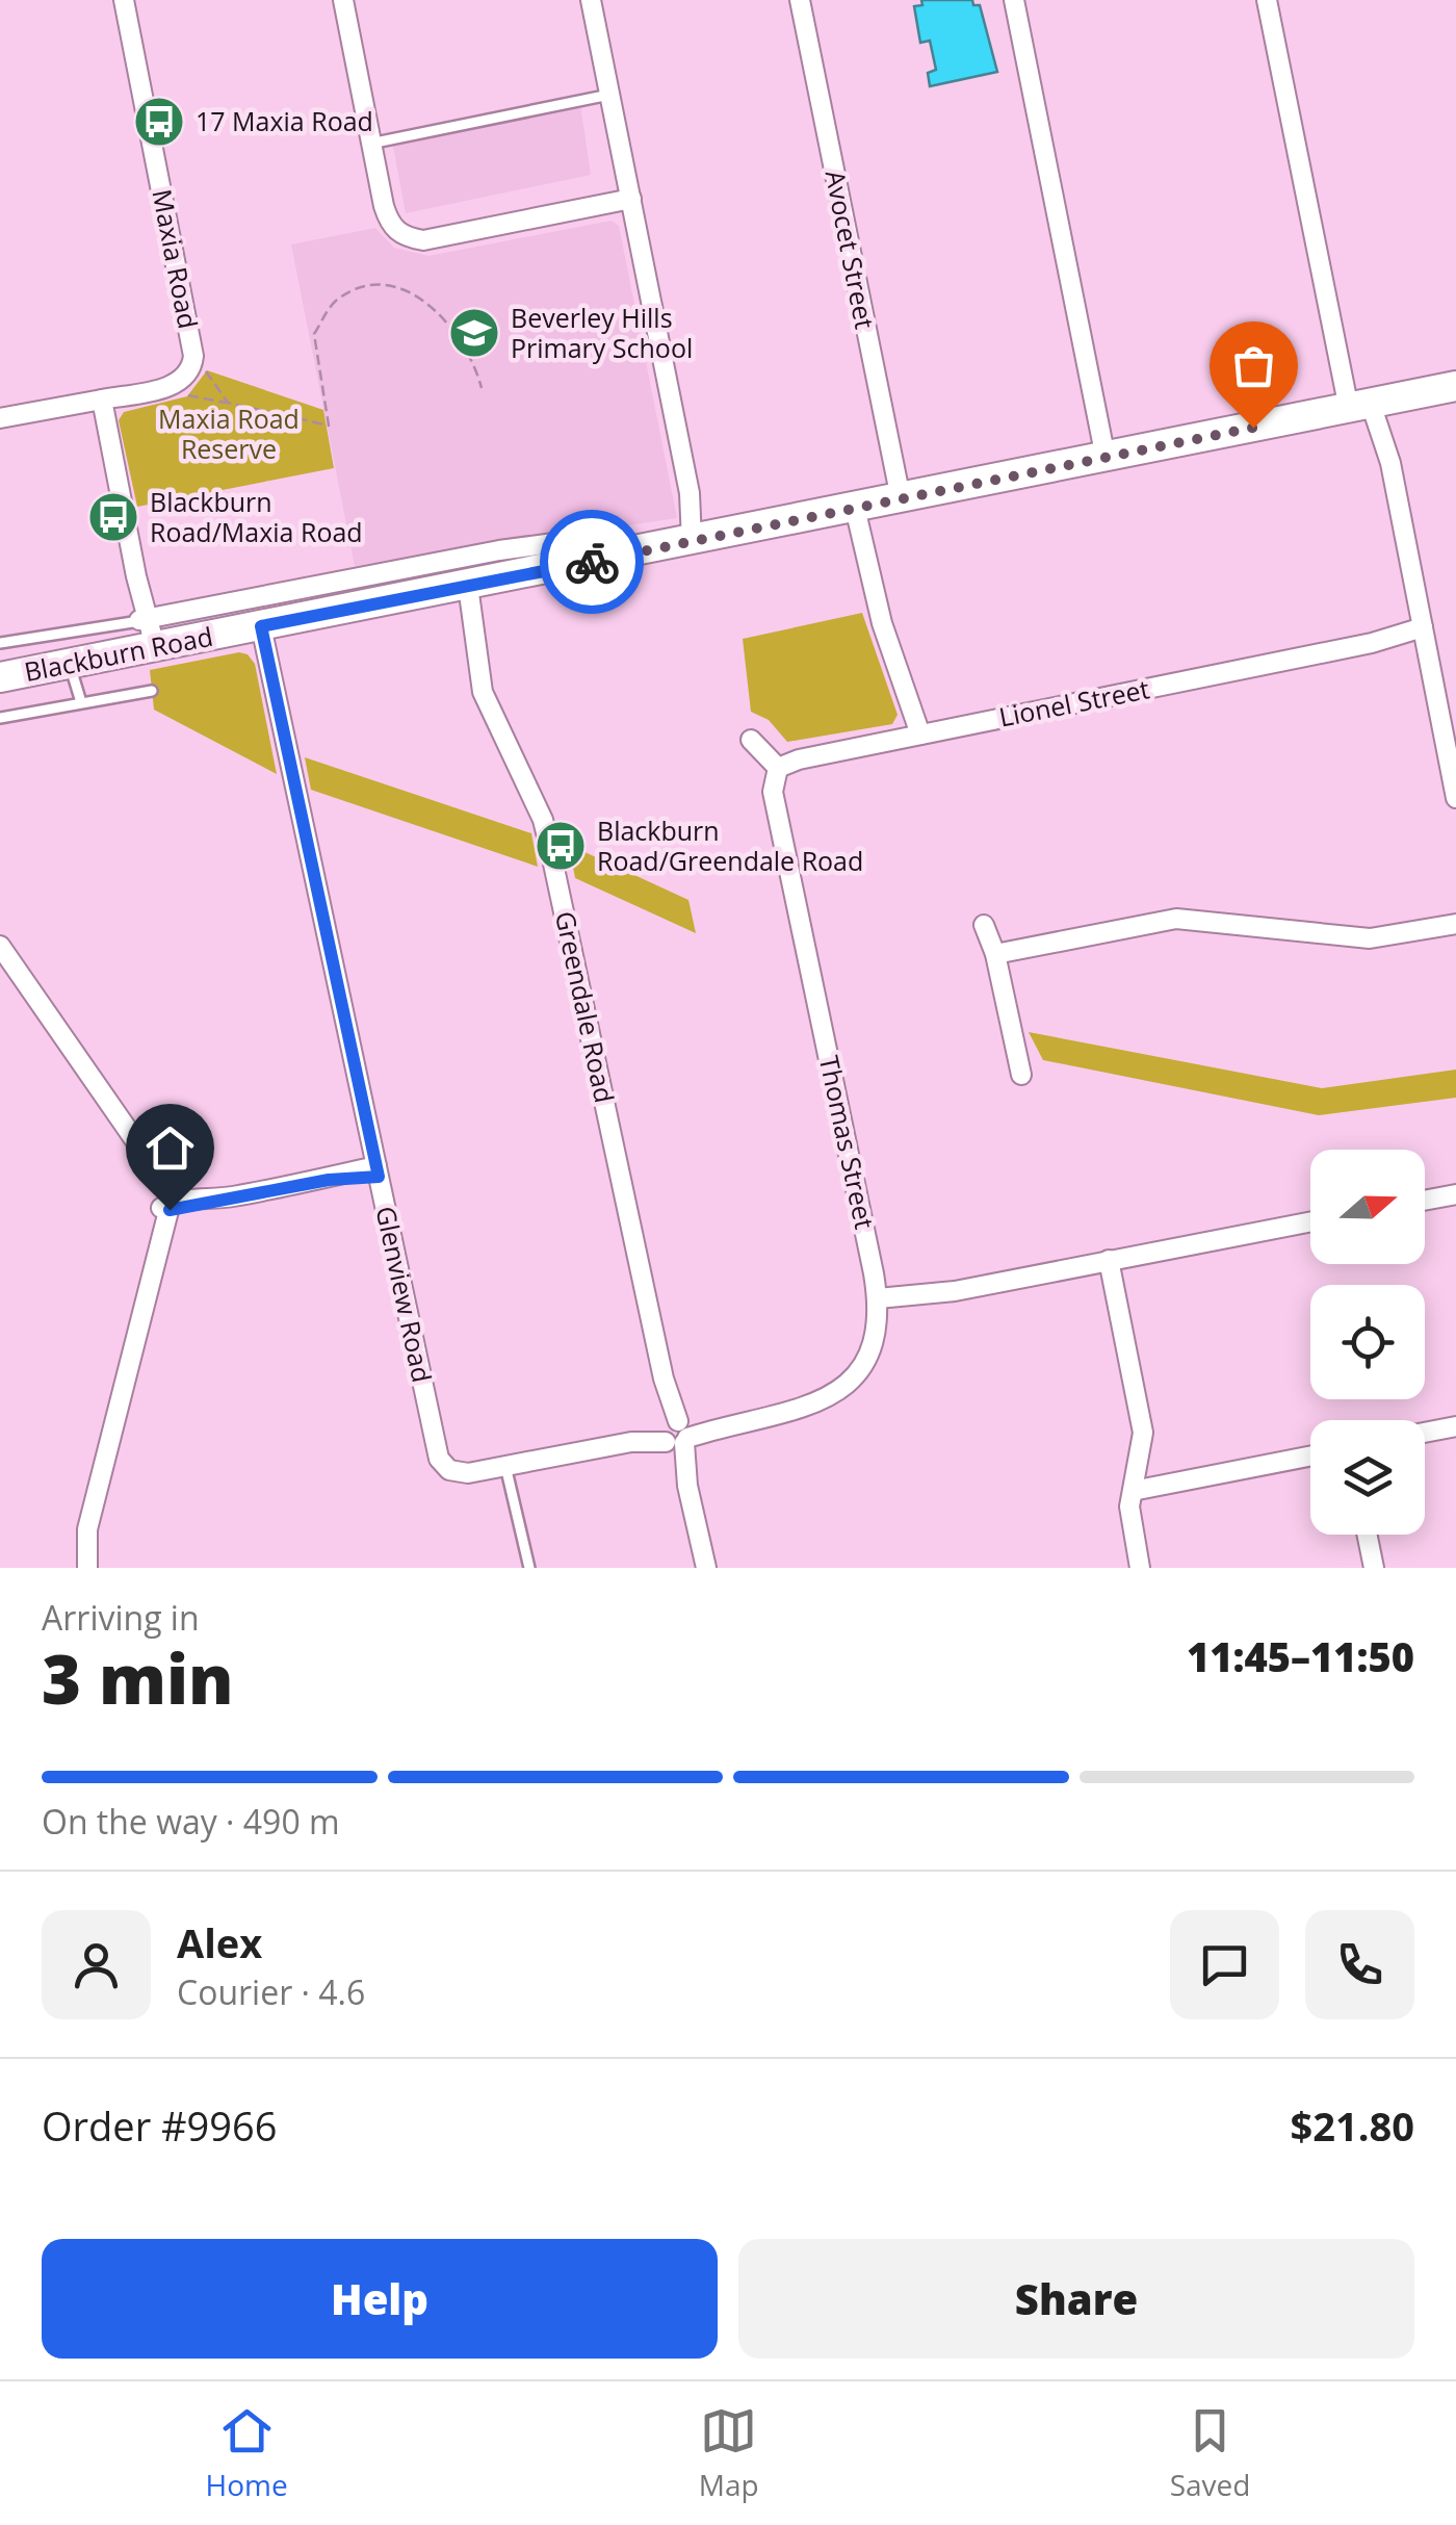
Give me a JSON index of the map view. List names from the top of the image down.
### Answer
{
  "streets": {
    "main road": ["Blackburn Road"],
    "street": [
      "Avocet Street",
      "Maxia Road",
      "Lionel Street",
      "Greendale Road",
      "Thomas Street",
      "Glenview Road"
    ]
  },
  "crossings": [
    ["Avocet Street", "Blackburn Road"],
    ["Blackburn Road", "Greendale Road"],
    ["Blackburn Road", "Glenview Road"],
    ["Lionel Street", "Thomas Street"],
    ["Greendale Road", "Thomas Street"],
    ["Thomas Street", "Glenview Road"]
  ],
  "parks": ["Maxia Road Reserve"],
  "places": {
    "bus stop": ["17 Maxia Road", "Blackburn Road/Maxia Road", "Blackburn Road/Greendale Road"],
    "school or university": ["Beverley Hills Primary School"]
  },
  "north": "right",
  "page": {
    "heading": ["3 min", "Arriving in", "11:45–11:50"],
    "panel": [
      "Alex",
      "Courier · 4.6",
      "Order #9966",
      "$21.80"
    ],
    "bar": "On the way · 490 m",
    "buttons": ["Help", "Share"],
    "tabs": ["Home", "Map", "Saved"]
  }
}
